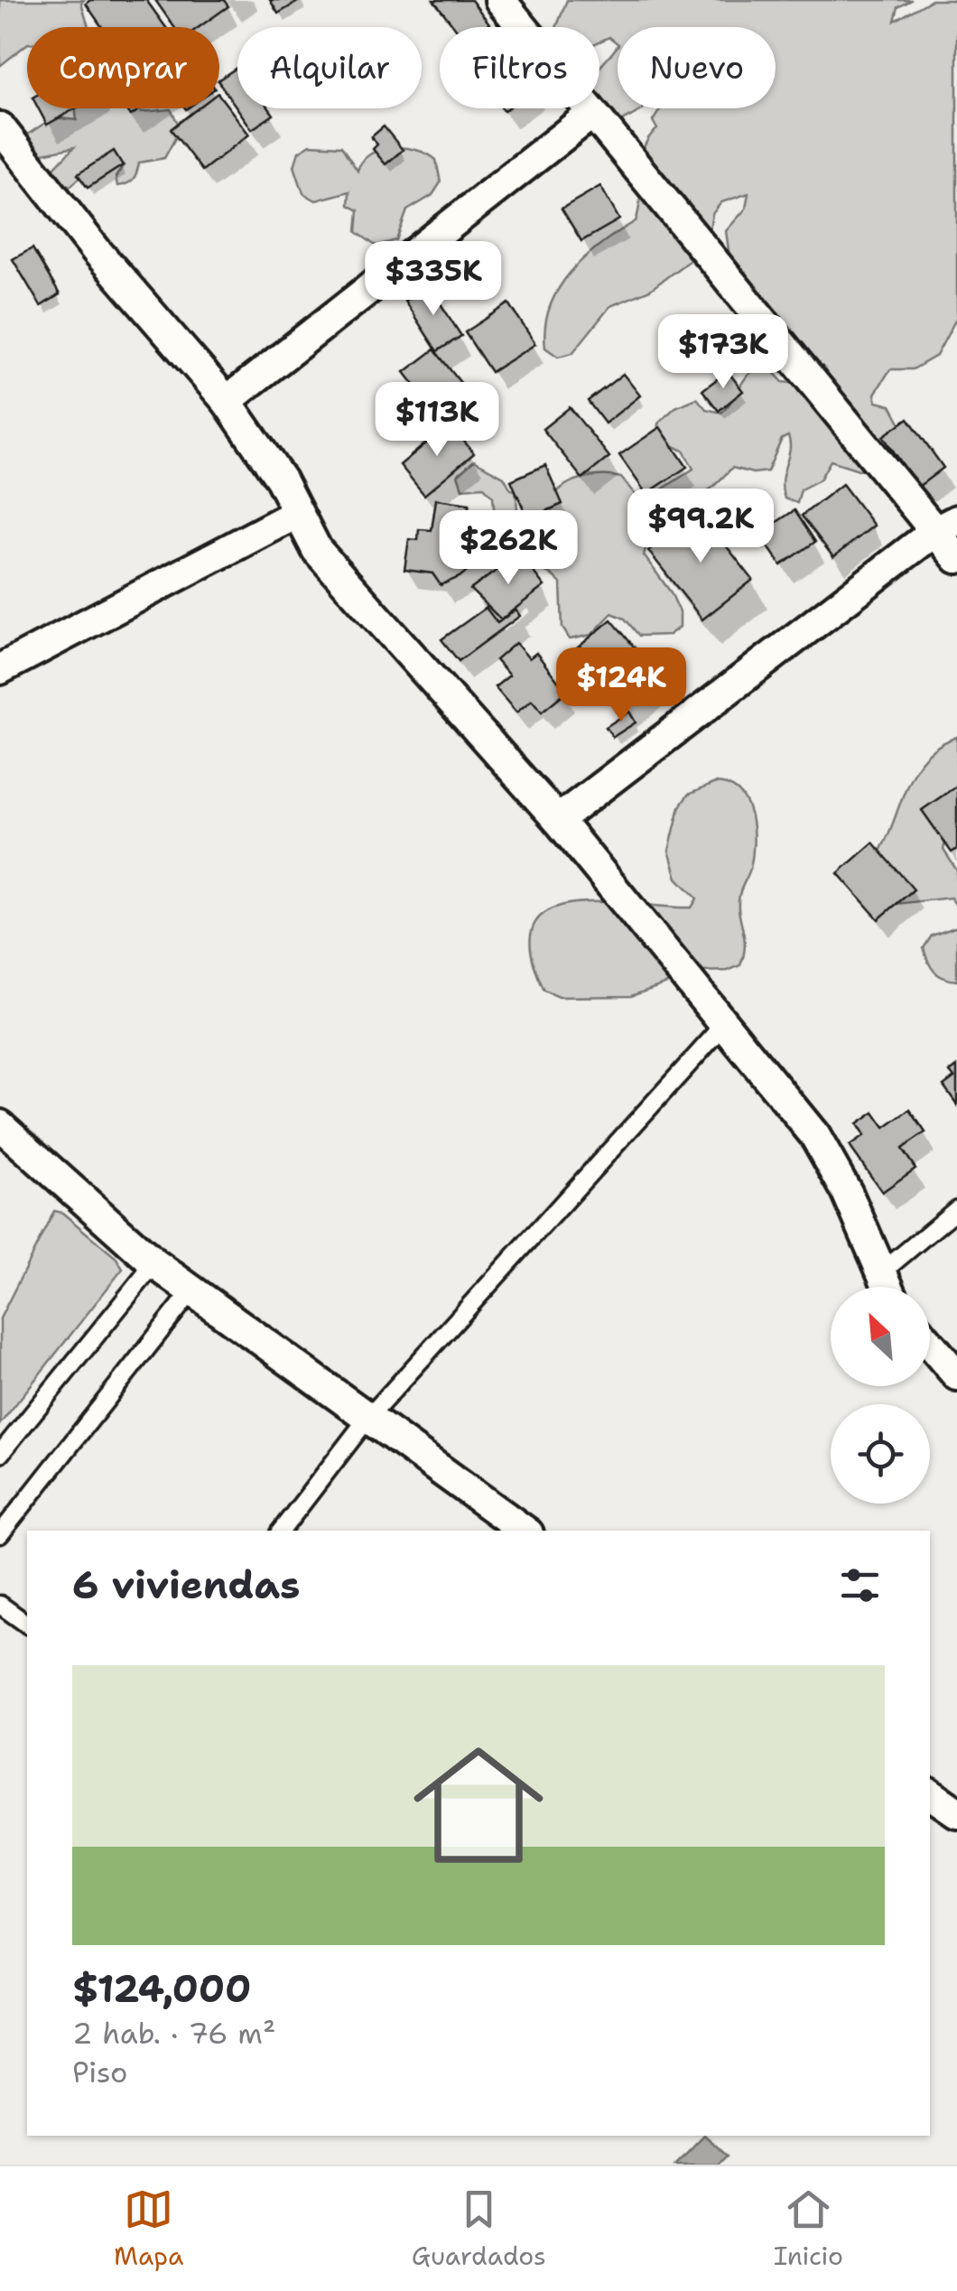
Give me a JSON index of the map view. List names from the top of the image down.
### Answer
{
  "north": "top left",
  "page": {
    "chip": [
      "Comprar",
      "Alquilar",
      "Filtros",
      "Nuevo"
    ],
    "price": [
      "$335K",
      "$173K",
      "$113K",
      "$99.2K",
      "$262K",
      "$124K"
    ],
    "heading": "6 viviendas",
    "list": [
      {
        "name": "$124,000",
        "note": "2 hab. · 76 m² · Piso"
      }
    ],
    "tabs": ["Mapa", "Guardados", "Inicio"]
  }
}
